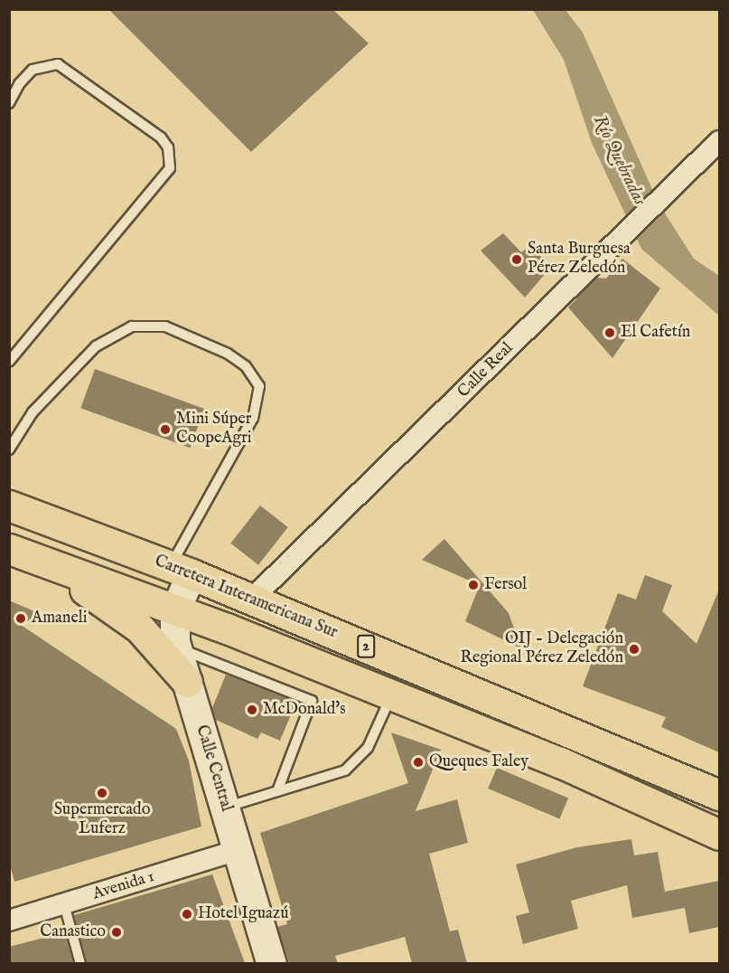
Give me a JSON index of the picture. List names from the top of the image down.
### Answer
{
  "streets": {
    "highway": ["Carretera Interamericana Sur", "2"],
    "main road": ["Calle Central"],
    "street": ["Calle Real", "Avenida 1"]
  },
  "crossings": [
    ["Calle Real", "Carretera Interamericana Sur"],
    ["Carretera Interamericana Sur", "Calle Central"],
    ["2", "Calle Central"],
    ["Calle Central", "Avenida 1"]
  ],
  "water": ["Río Quebradas"],
  "places": [
    "Santa Burguesa Pérez Zeledón",
    "El Cafetín",
    "Mini Súper CoopeAgri",
    "Fersol",
    "Amaneli",
    "OIJ - Delegación Regional Pérez Zeledón",
    "McDonald's",
    "Queques Faley",
    "Supermercado Luferz",
    "Hotel Iguazú",
    "Canastico"
  ]
}
